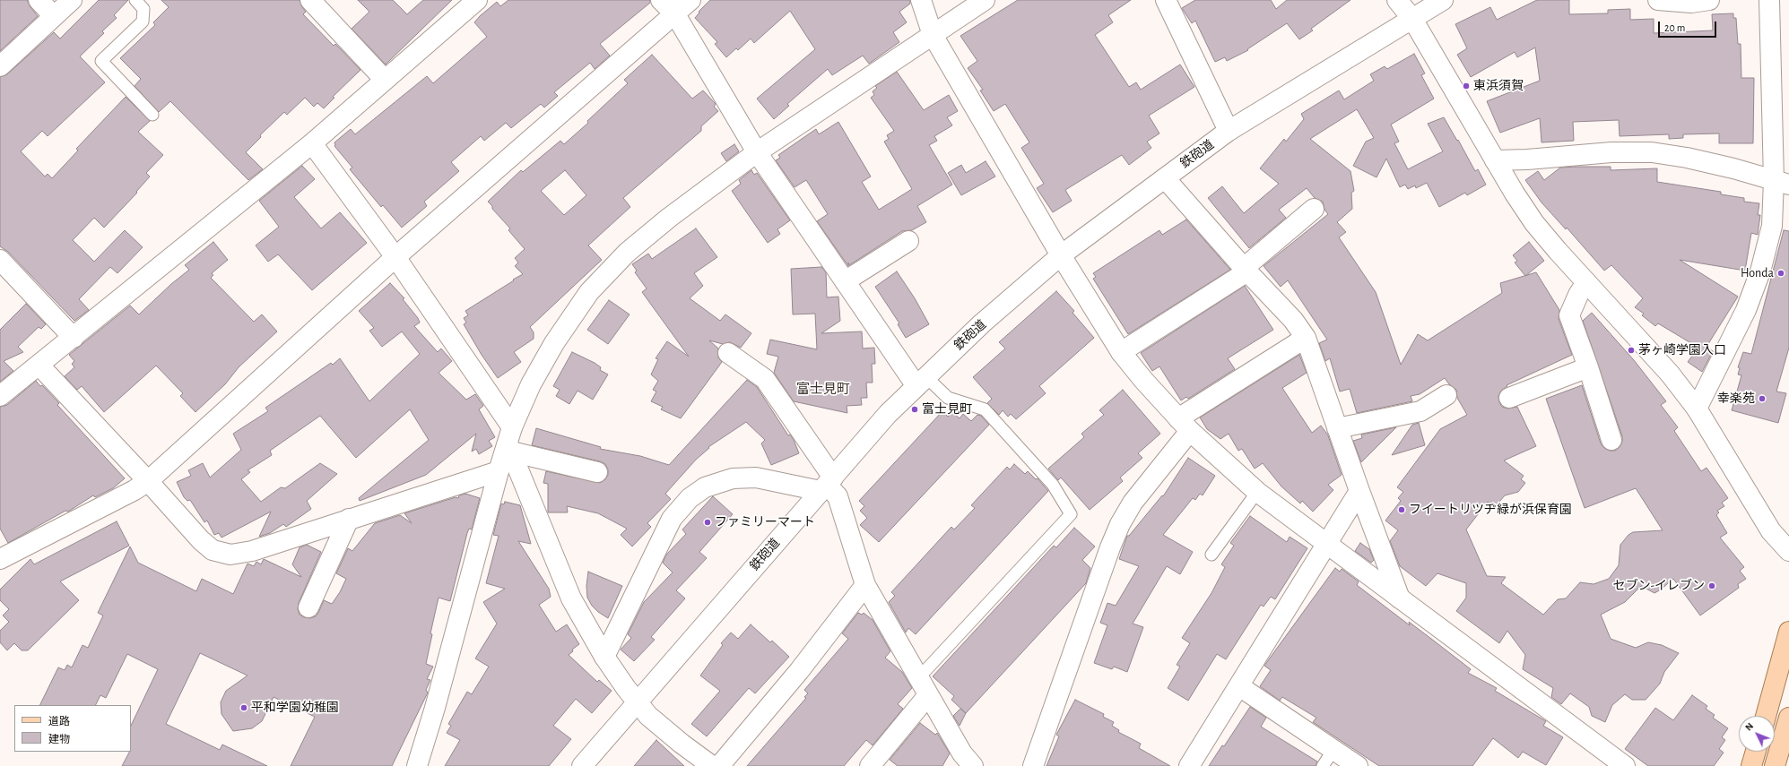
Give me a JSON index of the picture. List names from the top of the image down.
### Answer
{
  "streets": {
    "street": ["鉄砲道"]
  },
  "districts": ["富士見町"],
  "places": [
    "東浜須賀",
    "Honda",
    "茅ヶ崎学園入口",
    "幸楽苑",
    "富士見町",
    "フイートリツヂ緑が浜保育園",
    "ファミリーマート",
    "セブン-イレブン",
    "平和学園幼稚園"
  ],
  "legend": ["道路", "建物"],
  "scale_bar": "20 m",
  "north": "top left"
}
